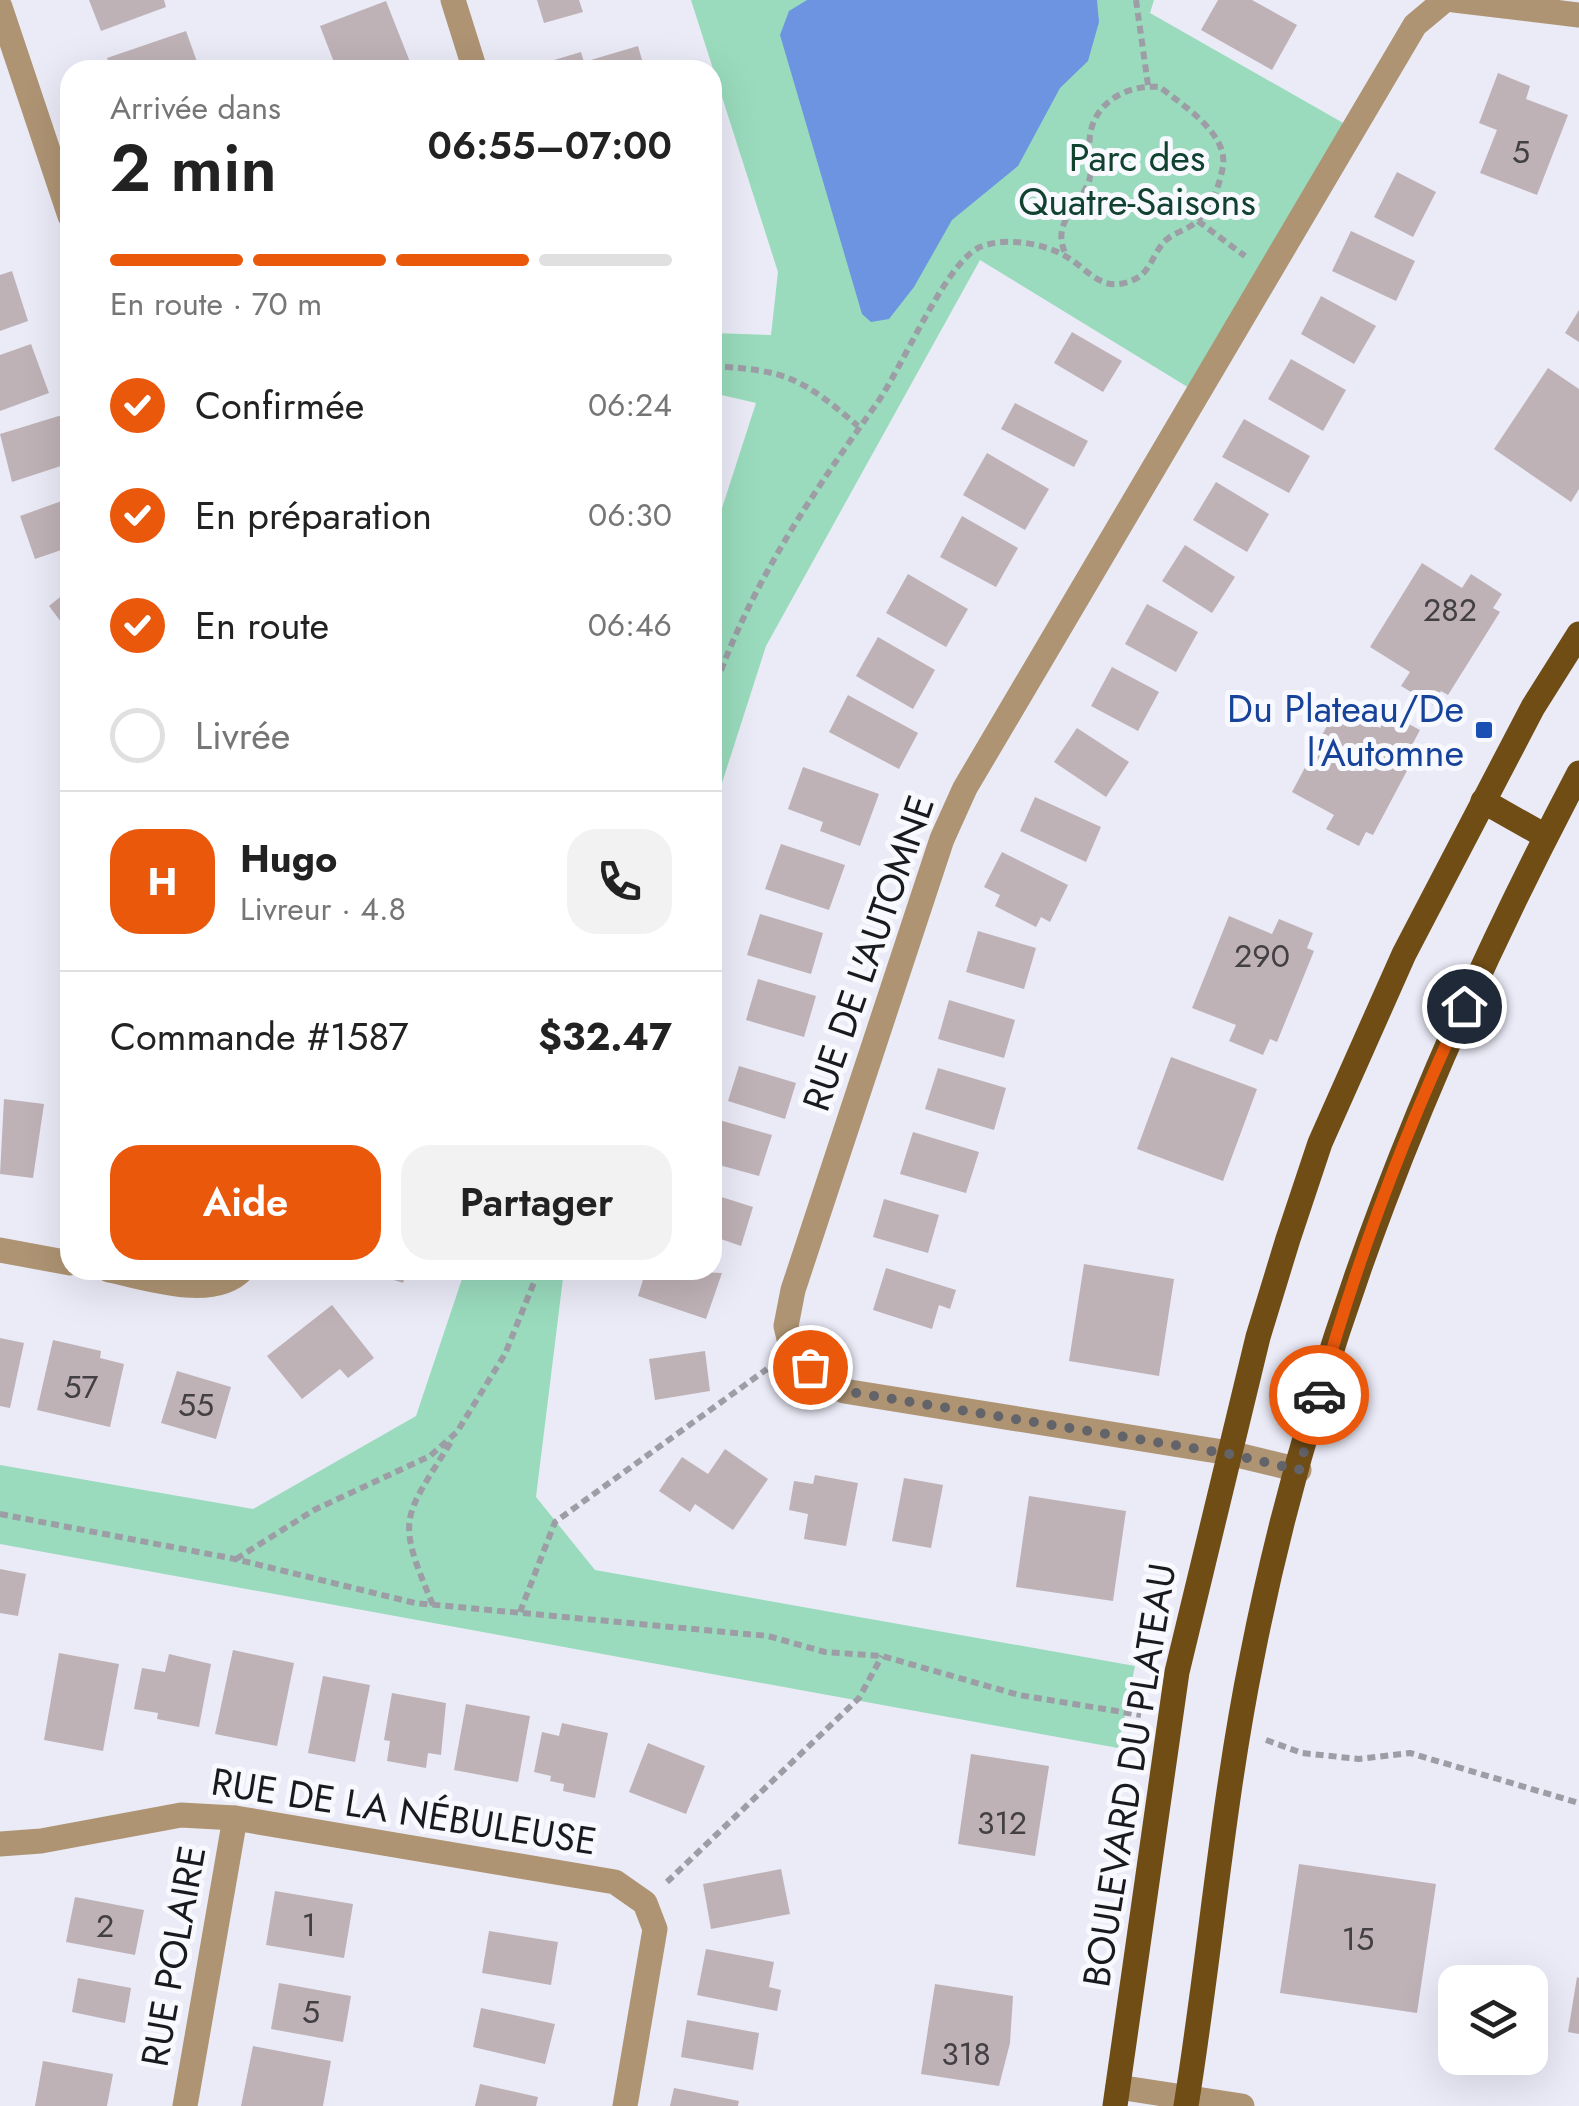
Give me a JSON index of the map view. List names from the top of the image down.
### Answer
{
  "streets": {
    "main road": ["BOULEVARD DU PLATEAU"],
    "street": ["RUE DE L'AUTOMNE", "RUE DE LA NÉBULEUSE", "RUE POLAIRE"]
  },
  "crossings": [
    ["RUE DE LA NÉBULEUSE", "RUE POLAIRE"]
  ],
  "parks": ["Parc des Quatre-Saisons"],
  "places": {
    "transit": ["Du Plateau/De l'Automne"]
  },
  "house_numbers": [
    "5",
    "282",
    "290",
    "57",
    "55",
    "312",
    "1",
    "2",
    "15",
    "5",
    "318"
  ],
  "page": {
    "heading": ["2 min", "Arrivée dans", "06:55–07:00"],
    "panel": [
      "Hugo",
      "Livreur · 4.8",
      "Commande #1587",
      "$32.47"
    ],
    "bar": "En route · 70 m",
    "list": [
      ["Confirmée", "06:24"],
      ["En préparation", "06:30"],
      ["En route", "06:46"],
      "Livrée"
    ],
    "round": "H",
    "buttons": ["Aide", "Partager"]
  }
}
